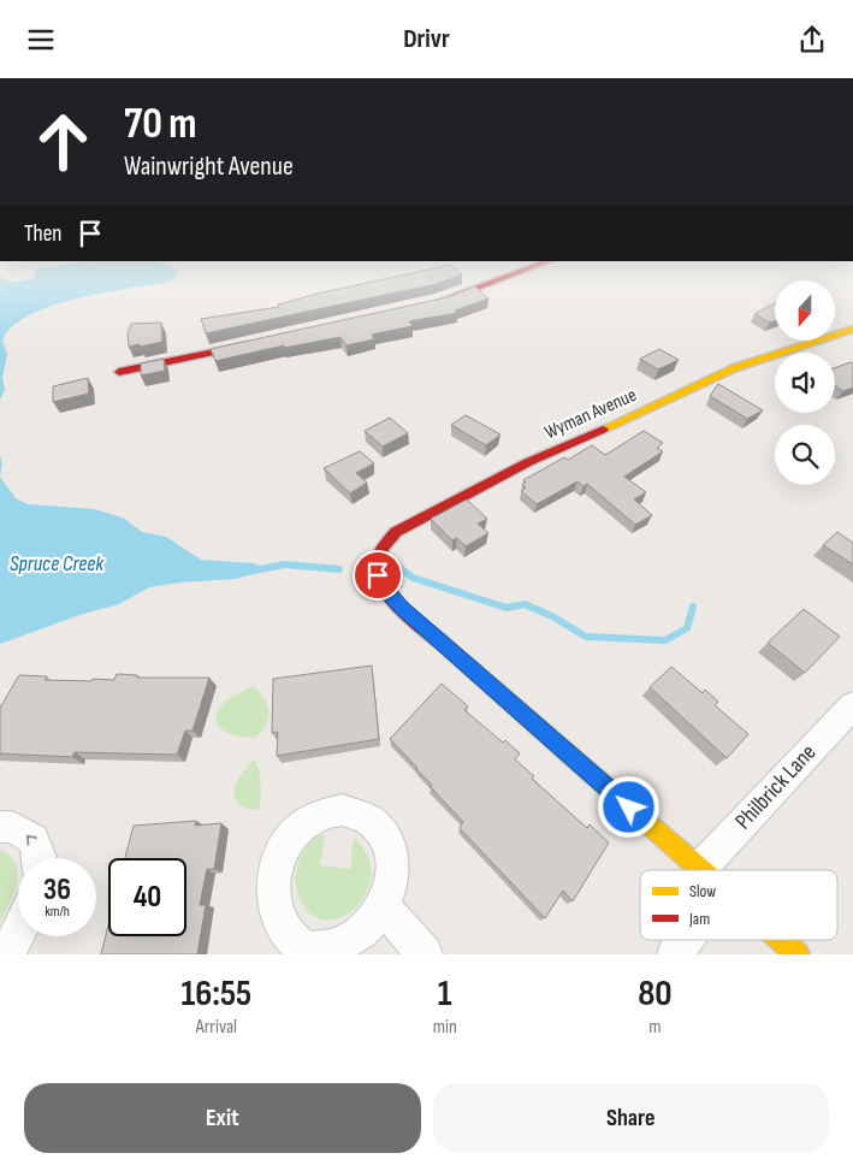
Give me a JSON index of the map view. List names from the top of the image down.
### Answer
{
  "streets": {
    "street": ["Wyman Avenue", "Philbrick Lane"]
  },
  "water": ["Spruce Creek"],
  "legend": ["Slow", "Jam"],
  "north": "bottom",
  "page": {
    "header": "Drivr",
    "turn": ["70 m", "Wainwright Avenue"],
    "then": "Then",
    "speed": "36 km/h",
    "limit": "40",
    "eta": [
      "16:55",
      "Arrival",
      "1",
      "min",
      "80",
      "m"
    ],
    "buttons": ["Exit", "Share"]
  }
}
